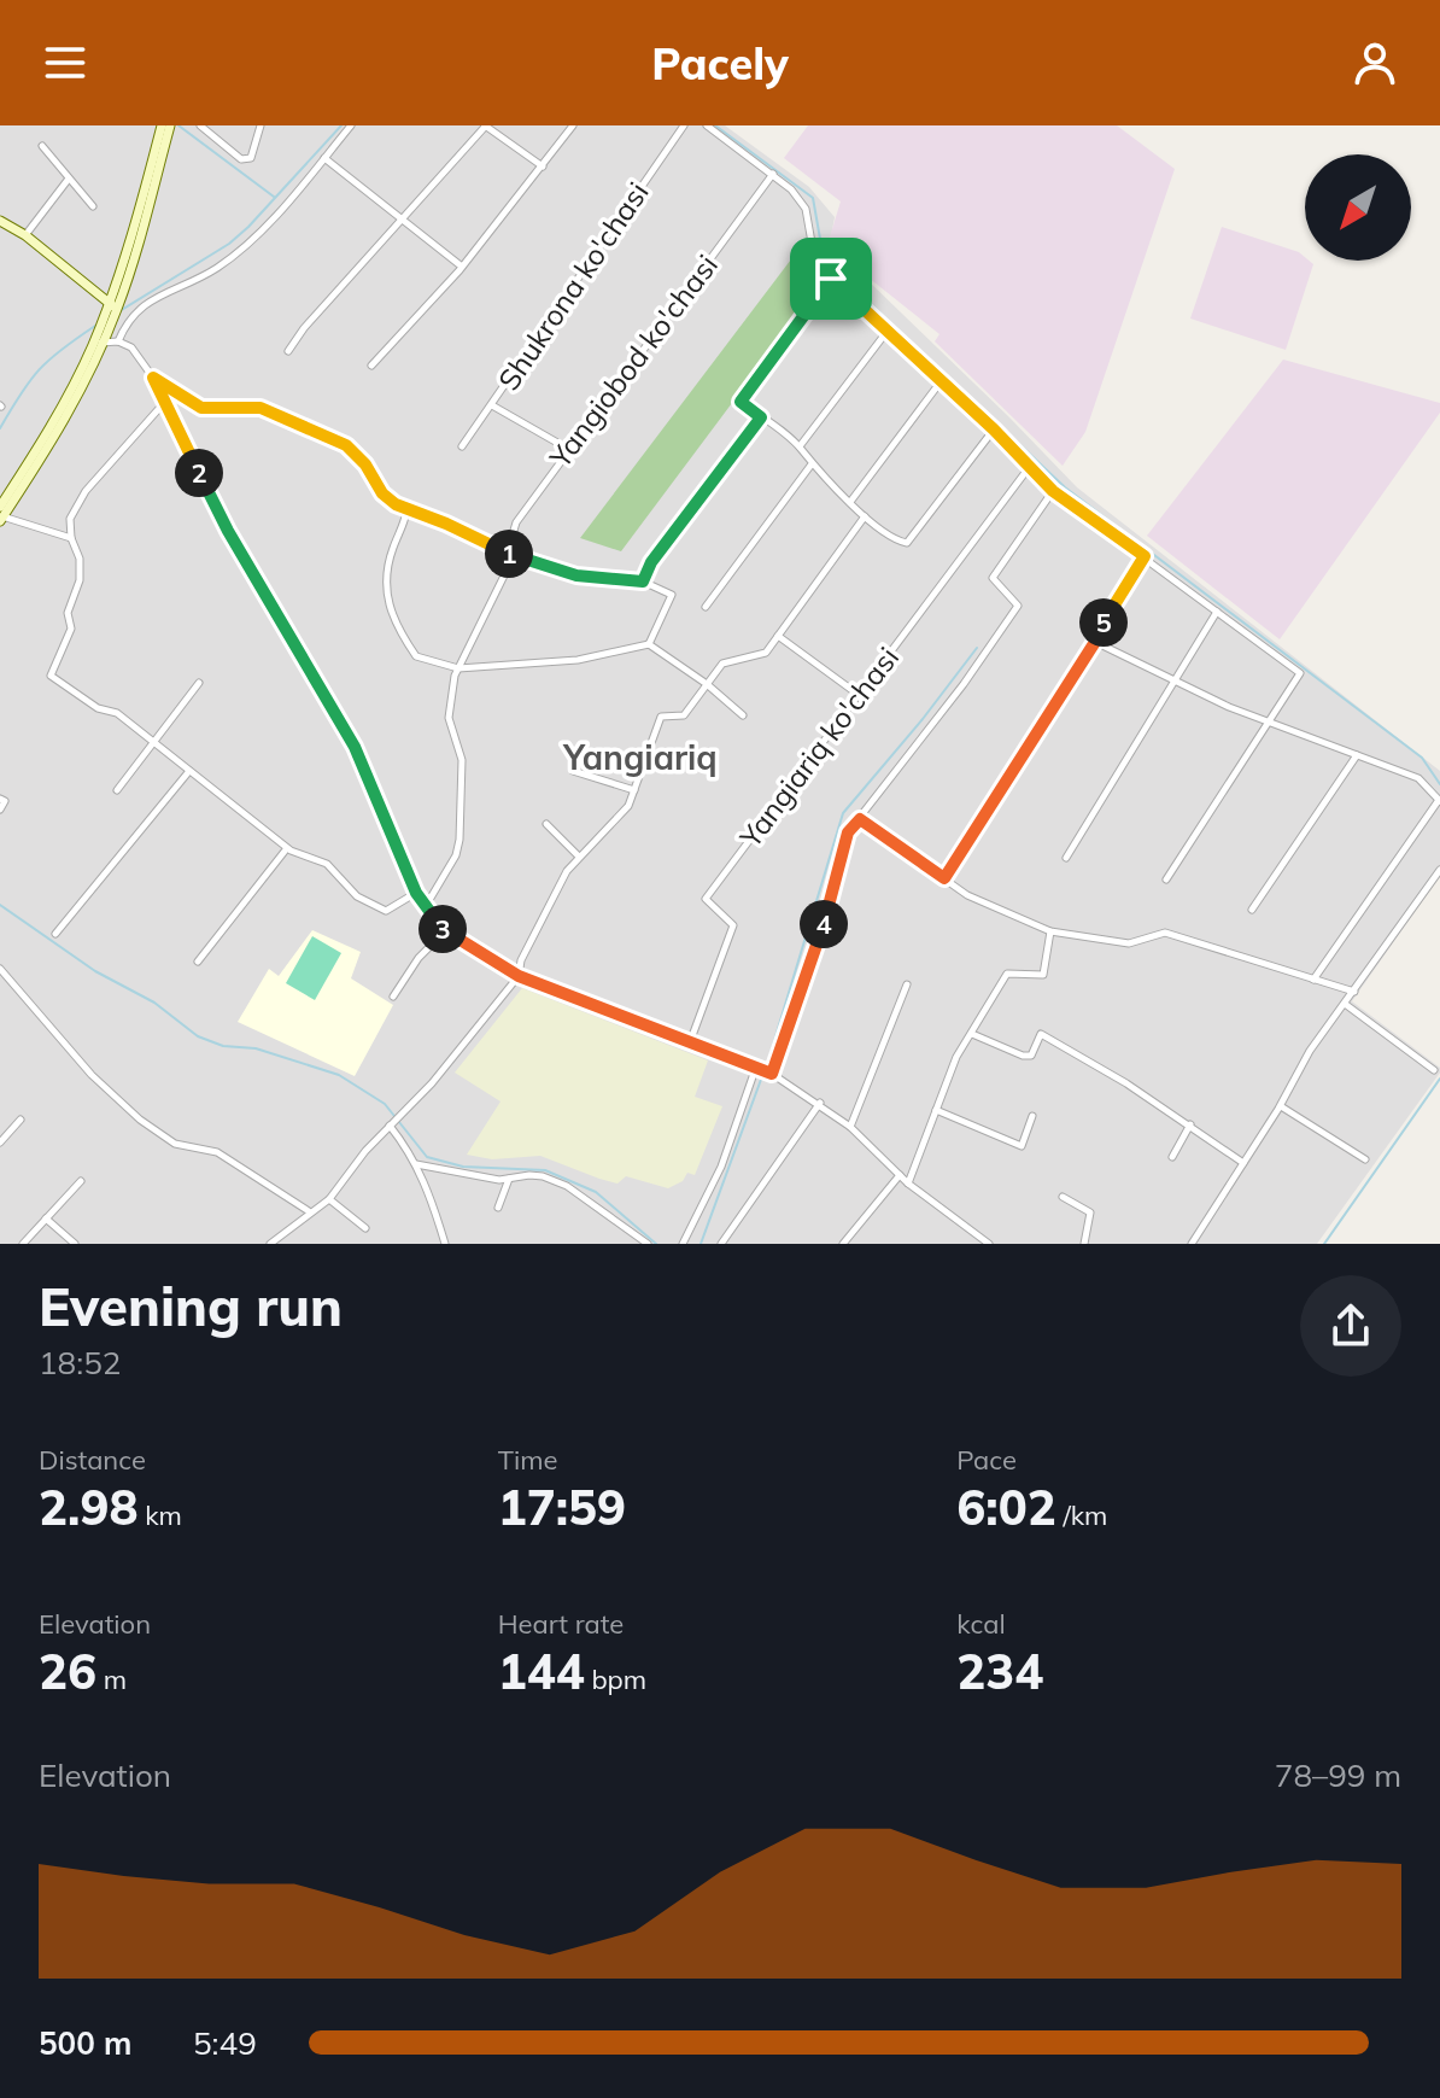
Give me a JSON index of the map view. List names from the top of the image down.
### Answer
{
  "streets": {
    "street": ["Shukrona ko'chasi", "Yangiobod ko'chasi", "Yangiariq ko'chasi"]
  },
  "districts": ["Yangiariq"],
  "north": "bottom left",
  "page": {
    "header": "Pacely",
    "pins": [
      "2",
      "1",
      "5",
      "4",
      "3"
    ],
    "heading": ["Evening run", "18:52"],
    "stats": [
      ["Distance", "2.98 km"],
      ["Time", "17:59"],
      ["Pace", "6:02 /km"],
      ["Elevation", "26 m"],
      ["Heart rate", "144 bpm"],
      ["kcal", "234"]
    ],
    "chart": ["Elevation", "78–99 m"],
    "list": [
      {
        "name": "500 m",
        "note": "5:49"
      }
    ]
  }
}
